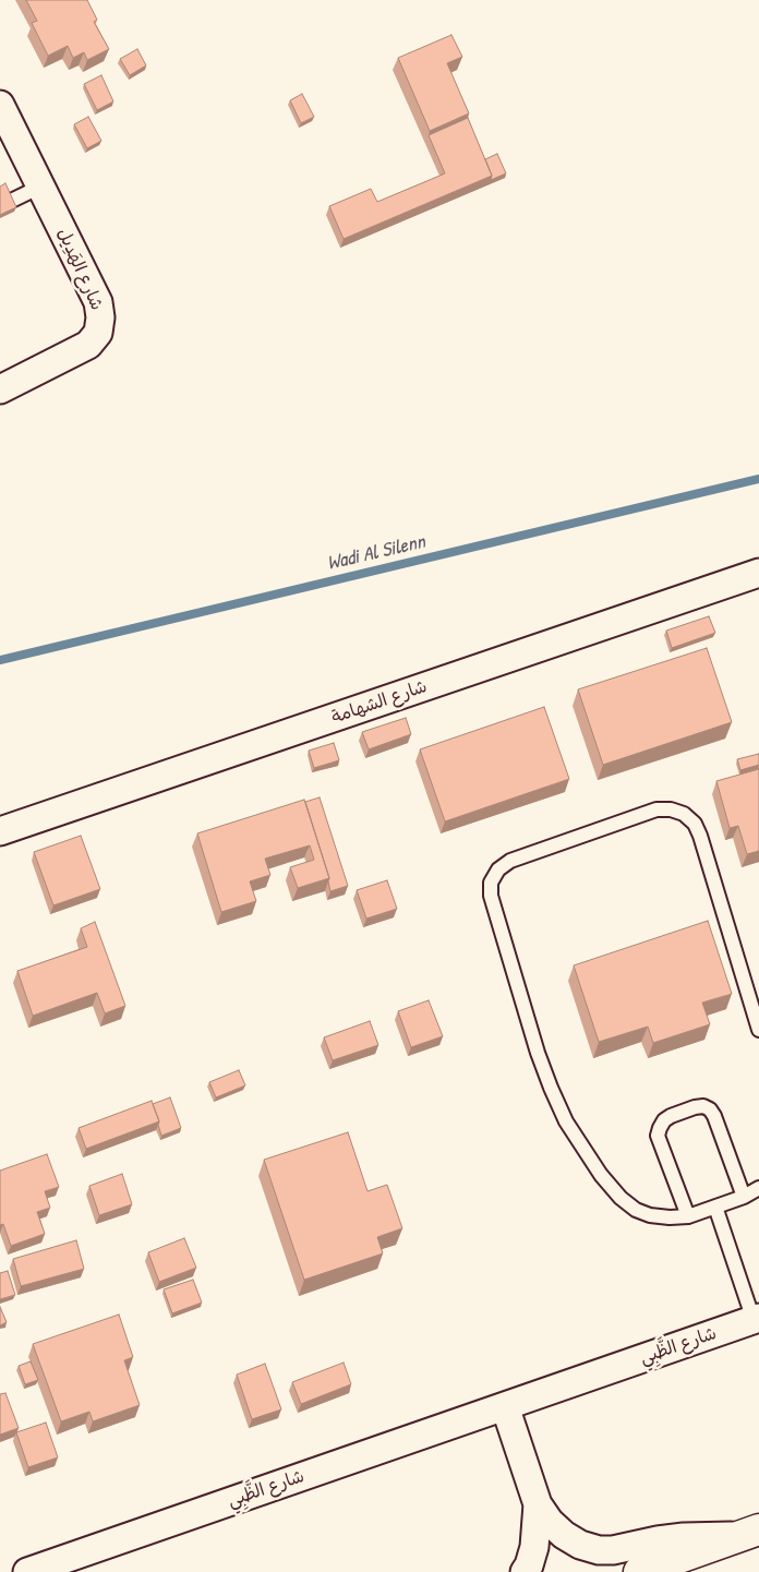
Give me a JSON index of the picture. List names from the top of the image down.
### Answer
{
  "streets": {
    "street": ["شارع الهَدِيل", "شارع الشهامة", "شارع الظَّبِي"]
  },
  "water": ["Wadi Al Silenn"]
}
